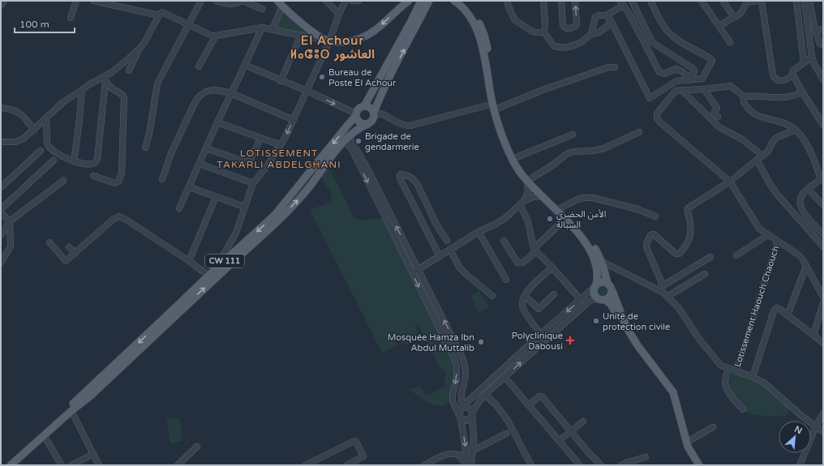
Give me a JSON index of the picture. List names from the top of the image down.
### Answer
{
  "streets": {
    "main road": ["CW 111"],
    "street": ["Lotissement Haouch Chaouch"]
  },
  "districts": ["El Achour ⵍⴰⵛⵓⵔ العاشور", "LOTISSEMENT TAKARLI ABDELGHANI"],
  "places": {
    "other": [
      "Bureau de Poste El Achour",
      "Brigade de gendarmerie",
      "الأمن الحضري السبالة",
      "Unité de protection civile",
      "Mosquée Hamza Ibn Abdul Muttalib"
    ],
    "health": ["Polyclinique Dabousi"]
  },
  "scale_bar": "100 m",
  "north": "top right"
}
